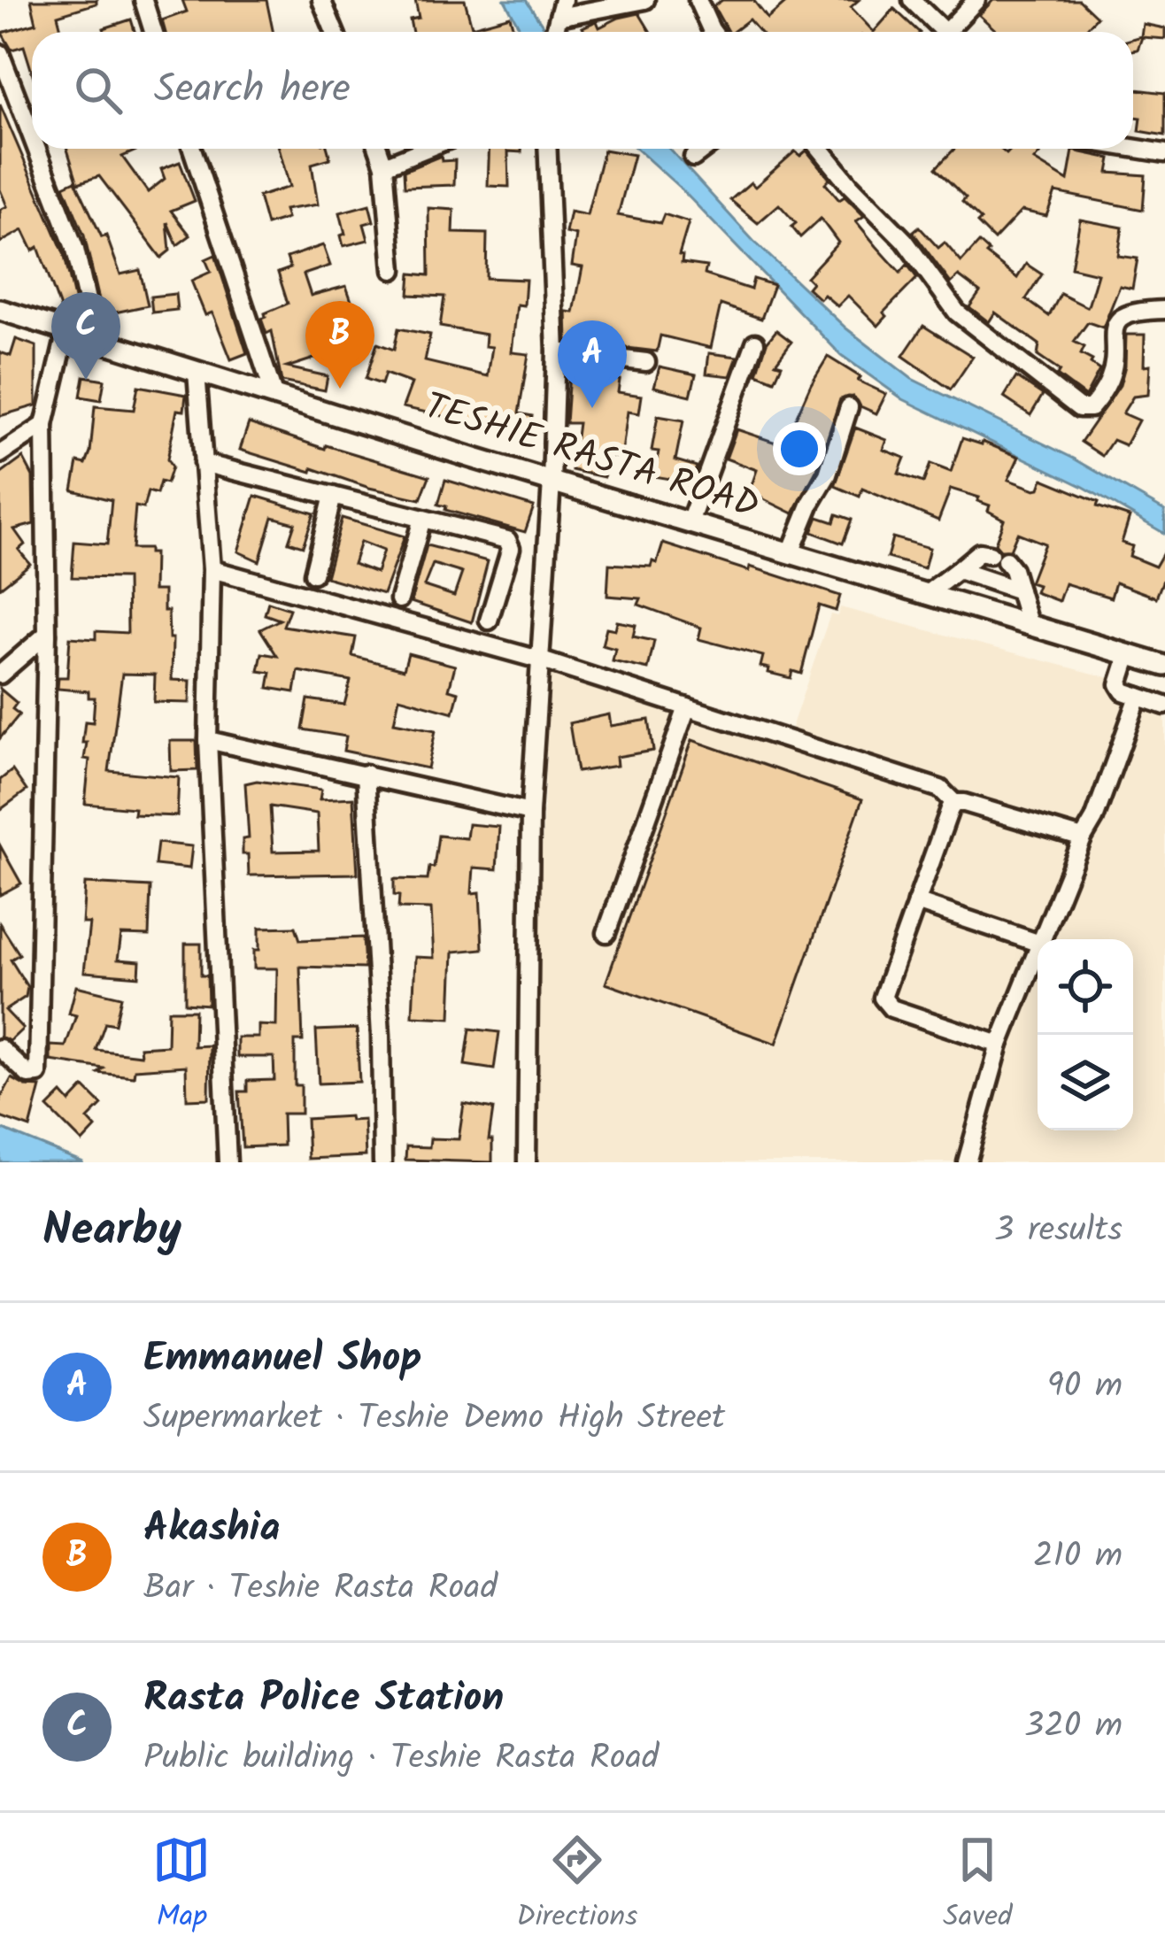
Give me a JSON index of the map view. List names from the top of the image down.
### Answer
{
  "streets": {
    "main road": ["TESHIE RASTA ROAD"]
  },
  "page": {
    "search": "Search here",
    "pins": ["C", "B", "A"],
    "heading": ["Nearby", "3 results"],
    "list": [
      {
        "mark": "A",
        "name": "Emmanuel Shop",
        "note": "Supermarket · Teshie Demo High Street",
        "value": "90 m"
      },
      {
        "mark": "B",
        "name": "Akashia",
        "note": "Bar · Teshie Rasta Road",
        "value": "210 m"
      },
      {
        "mark": "C",
        "name": "Rasta Police Station",
        "note": "Public building · Teshie Rasta Road",
        "value": "320 m"
      }
    ],
    "nav": ["Map", "Directions", "Saved"]
  }
}
